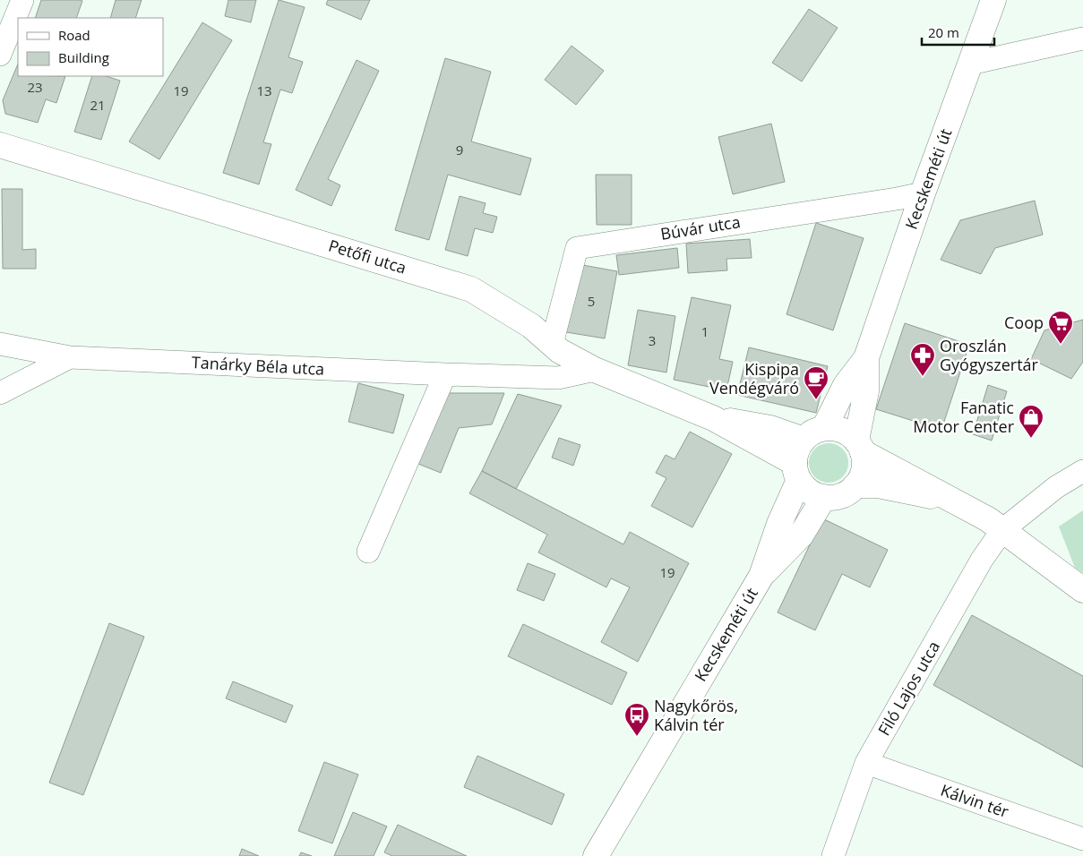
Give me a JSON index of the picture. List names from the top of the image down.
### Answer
{
  "streets": {
    "main road": ["Kecskeméti út", "Petőfi utca"],
    "street": [
      "Búvár utca",
      "Tanárky Béla utca",
      "Filó Lajos utca",
      "Kálvin tér"
    ]
  },
  "crossings": [
    ["Kecskeméti út", "Búvár utca"],
    ["Kecskeméti út", "Petőfi utca"],
    ["Búvár utca", "Petőfi utca"],
    ["Petőfi utca", "Tanárky Béla utca"],
    ["Filó Lajos utca", "Kálvin tér"]
  ],
  "places": {
    "supermarket": ["Coop"],
    "pharmacy": ["Oroszlán Gyógyszertár"],
    "cafe": ["Kispipa Vendégváró"],
    "shop": ["Fanatic Motor Center"],
    "bus stop": ["Nagykőrös, Kálvin tér"]
  },
  "house_numbers": [
    "23",
    "19",
    "13",
    "21",
    "9",
    "5",
    "1",
    "3",
    "19"
  ],
  "legend": ["Road", "Building"],
  "scale_bar": "20 m"
}
